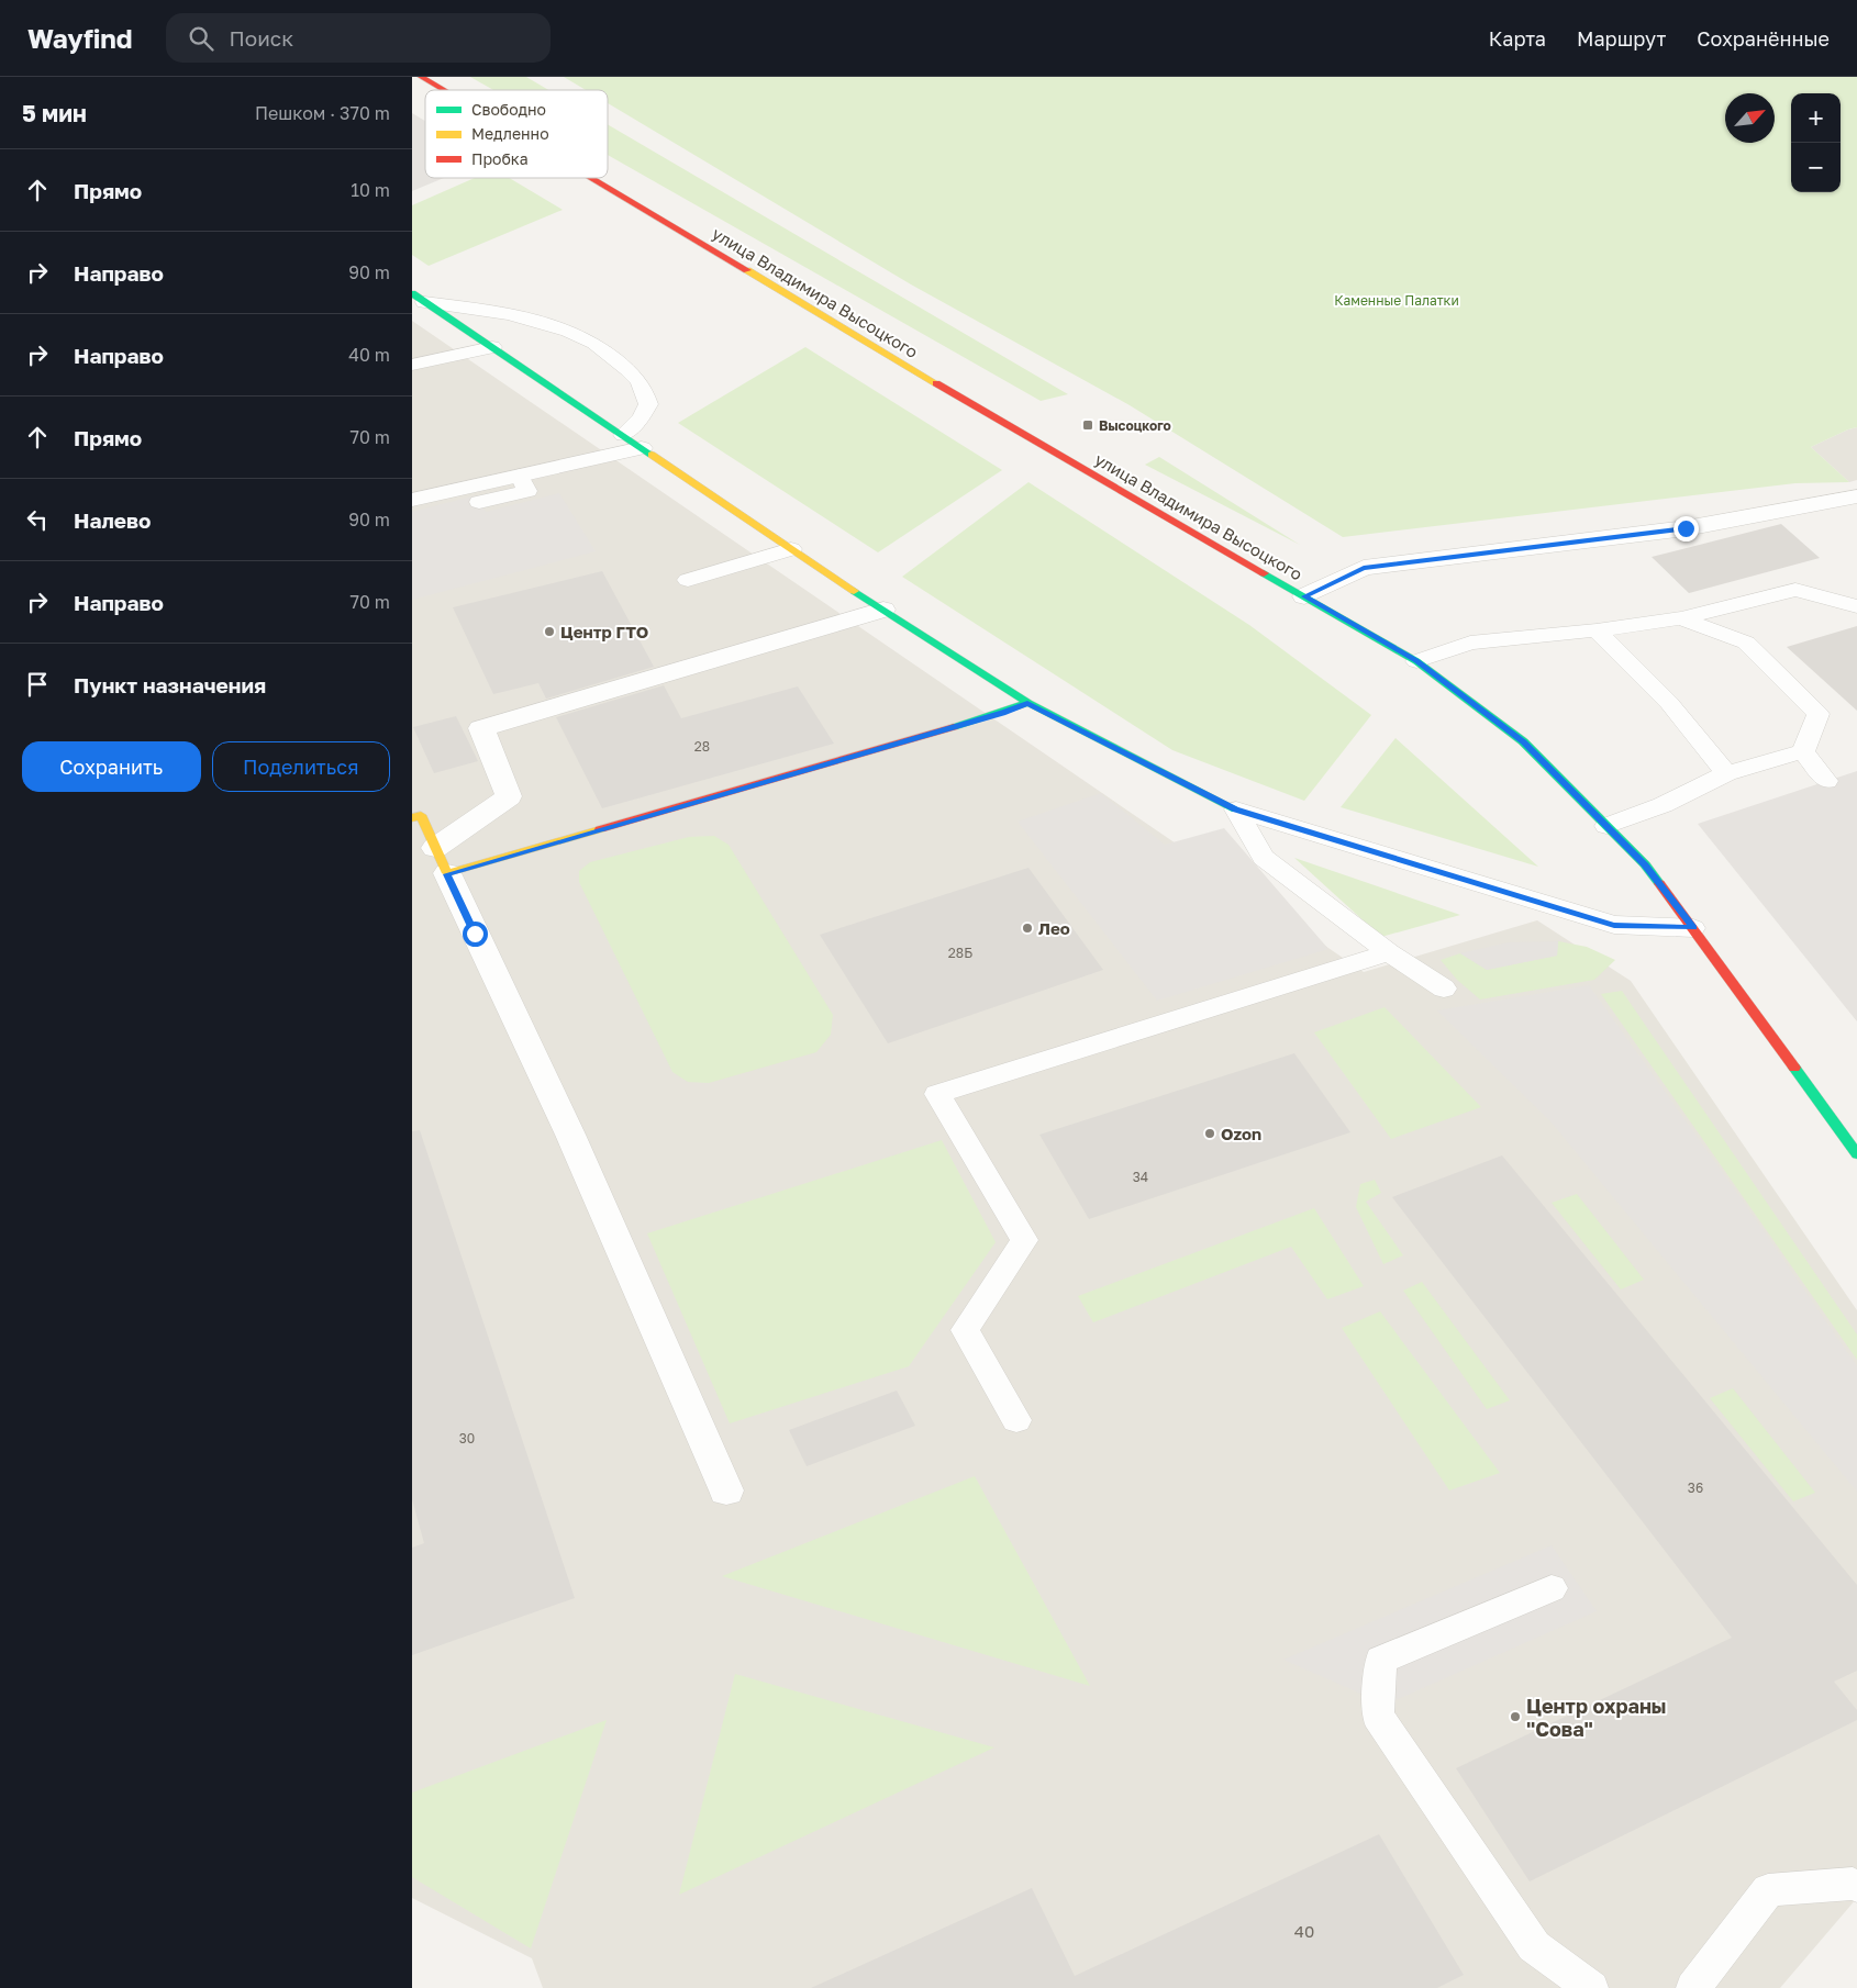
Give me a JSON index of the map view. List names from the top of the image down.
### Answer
{
  "streets": {
    "main road": ["улица Владимира Высоцкого"]
  },
  "parks": ["Каменные Палатки"],
  "places": {
    "transit": ["Высоцкого"],
    "other": [
      "Центр ГТО",
      "Лео",
      "Ozon",
      "Центр охраны \"Сова\""
    ]
  },
  "house_numbers": [
    "28",
    "28Б",
    "34",
    "30",
    "36",
    "40"
  ],
  "legend": ["Свободно", "Медленно", "Пробка"],
  "north": "top right",
  "page": {
    "header": "Wayfind",
    "search": "Поиск",
    "nav": ["Карта", "Маршрут", "Сохранённые"],
    "heading": ["5 мин", "Пешком · 370 m"],
    "map_buttons": ["+", "−"],
    "list": [
      ["Прямо", "10 m"],
      ["Направо", "90 m"],
      ["Направо", "40 m"],
      ["Прямо", "70 m"],
      ["Налево", "90 m"],
      ["Направо", "70 m"],
      "Пункт назначения"
    ],
    "buttons": ["Сохранить", "Поделиться"]
  }
}
